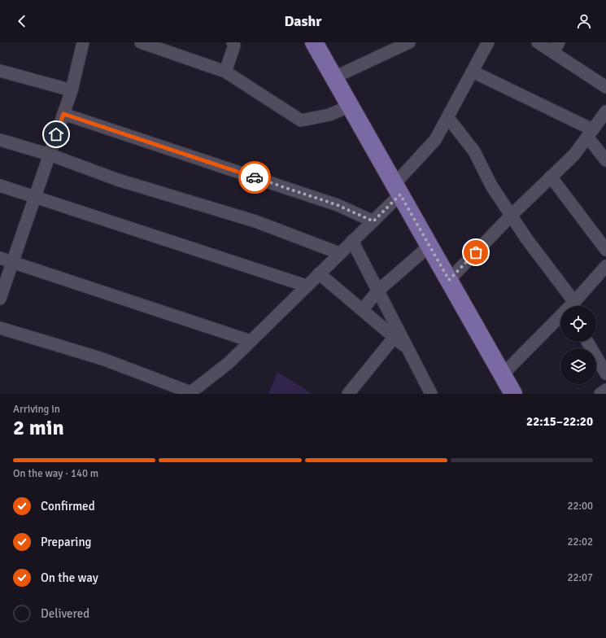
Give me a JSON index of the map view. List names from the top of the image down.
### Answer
{
  "page": {
    "header": "Dashr",
    "heading": ["2 min", "Arriving in", "22:15–22:20"],
    "bar": "On the way · 140 m",
    "list": [
      ["Confirmed", "22:00"],
      ["Preparing", "22:02"],
      ["On the way", "22:07"],
      "Delivered"
    ]
  }
}
